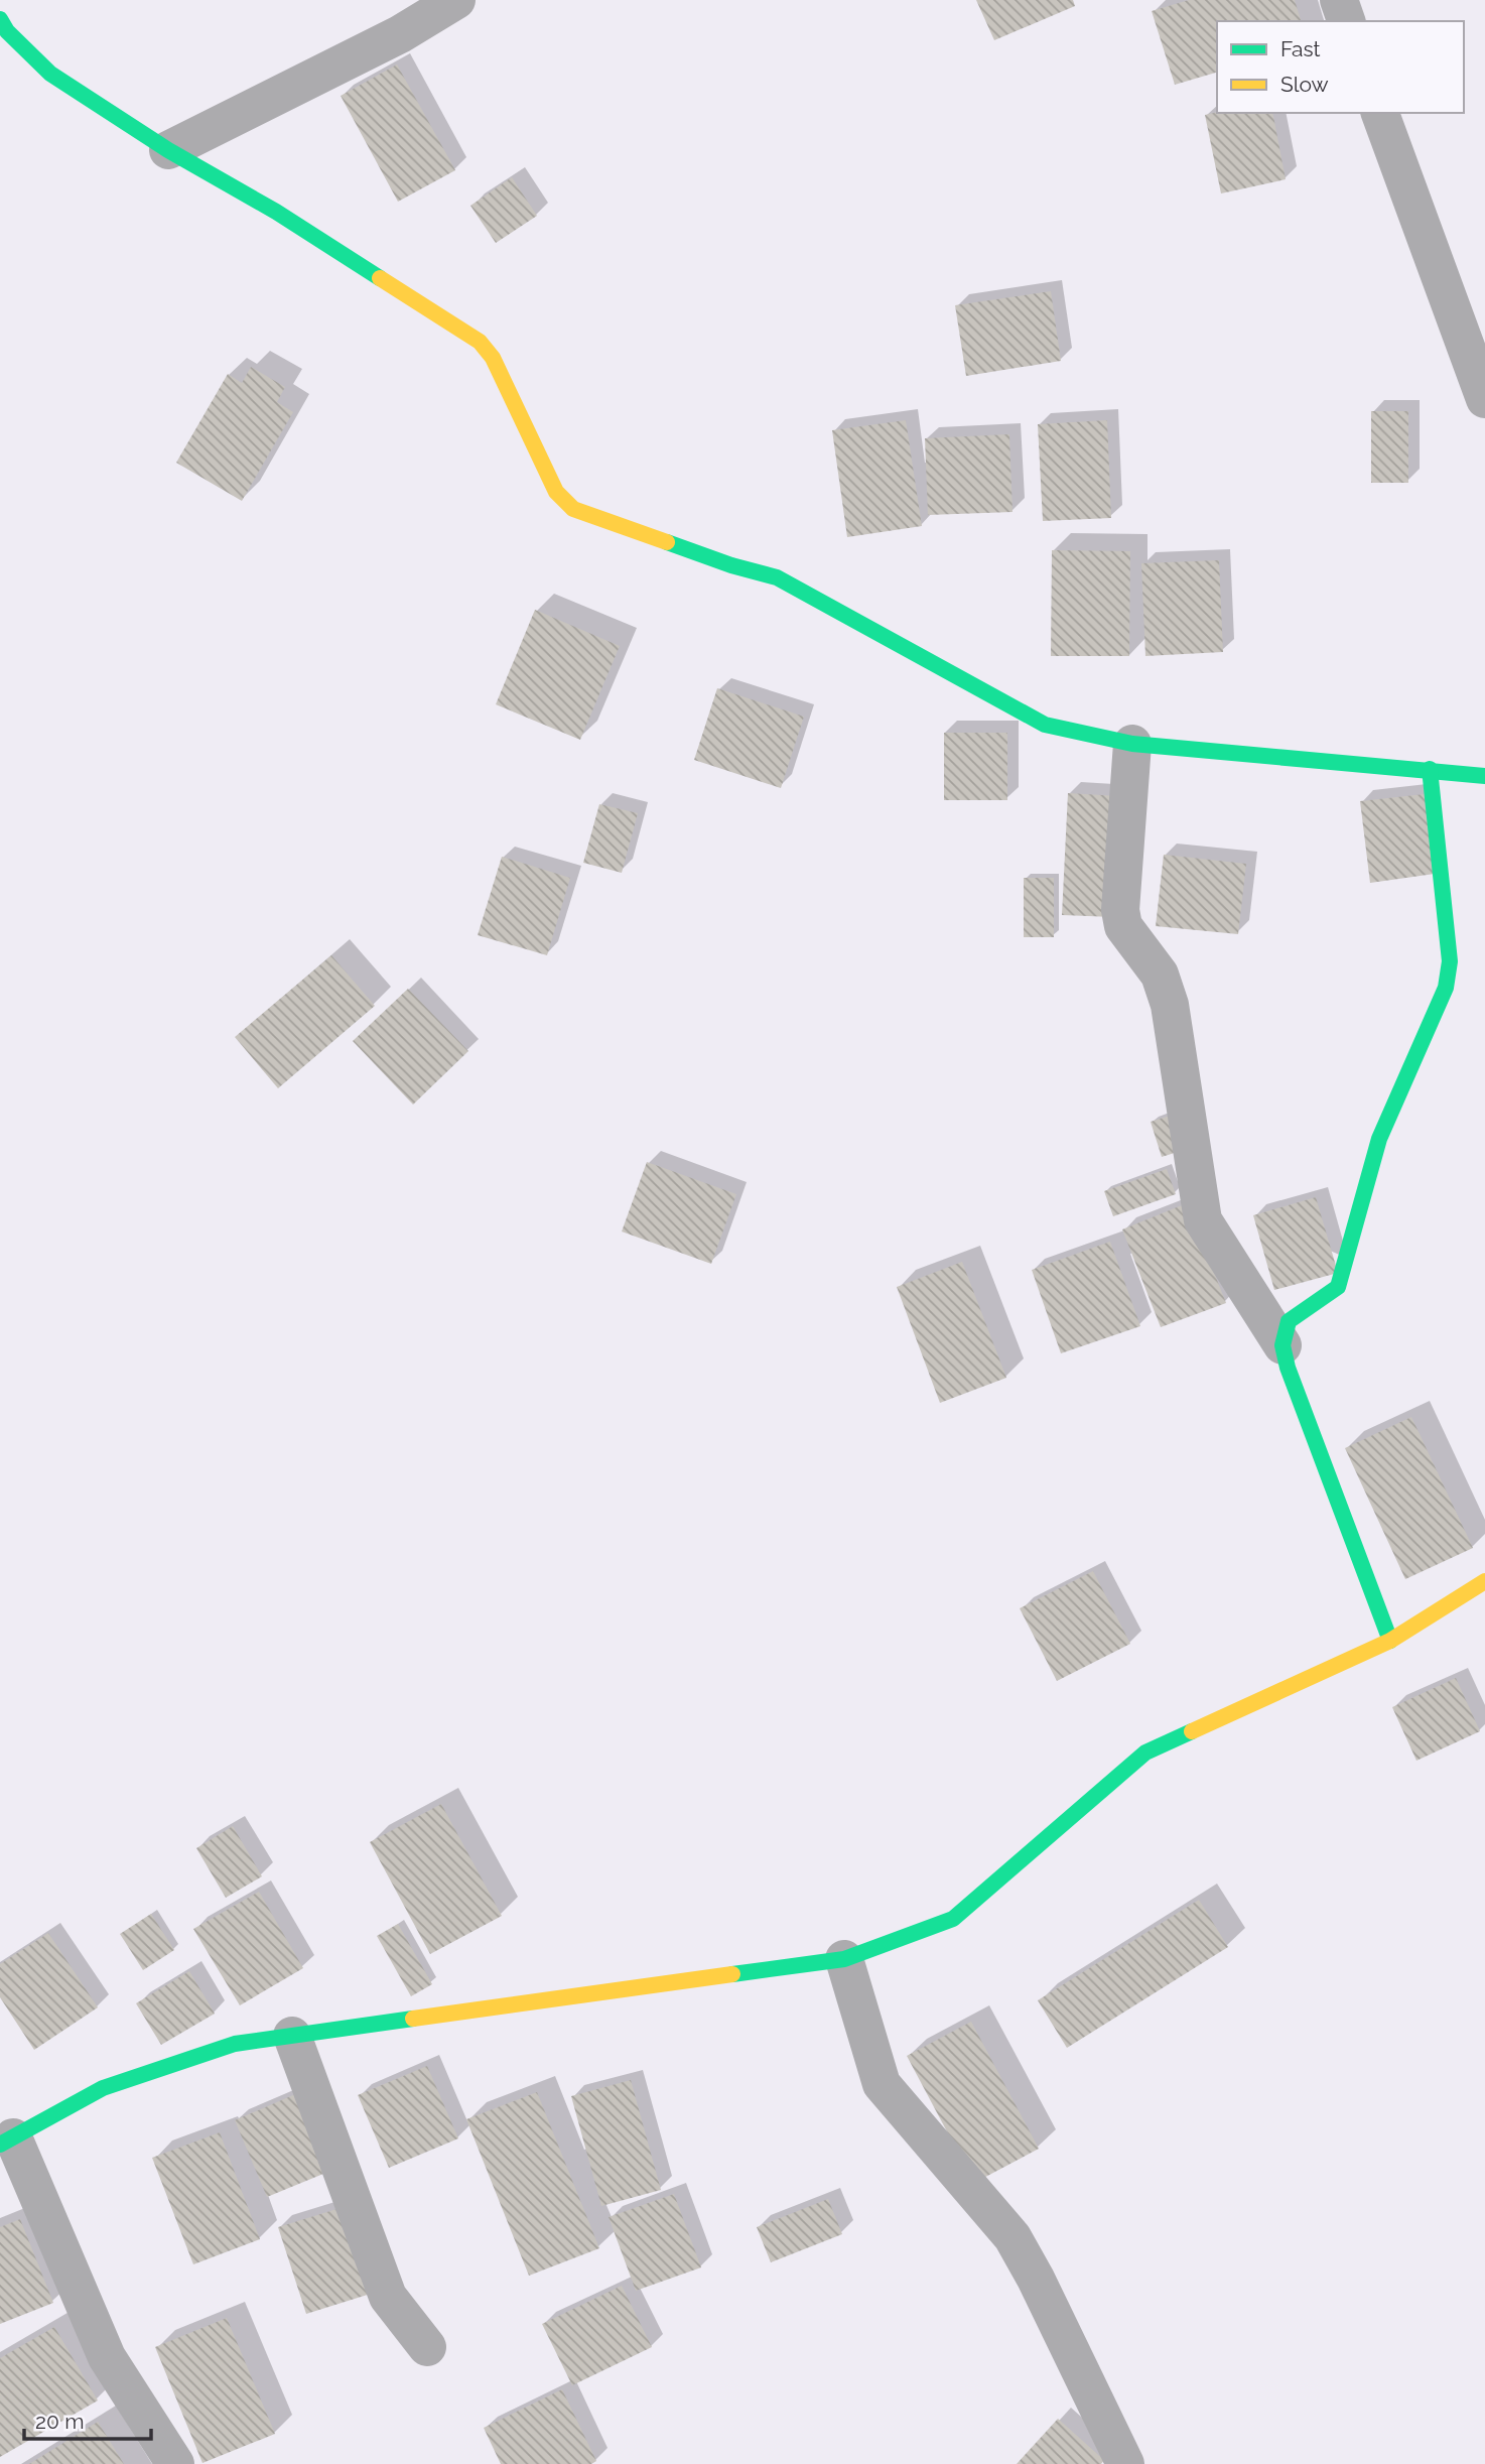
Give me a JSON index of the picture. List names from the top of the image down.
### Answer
{
  "legend": ["Fast", "Slow"],
  "scale_bar": "20 m"
}
